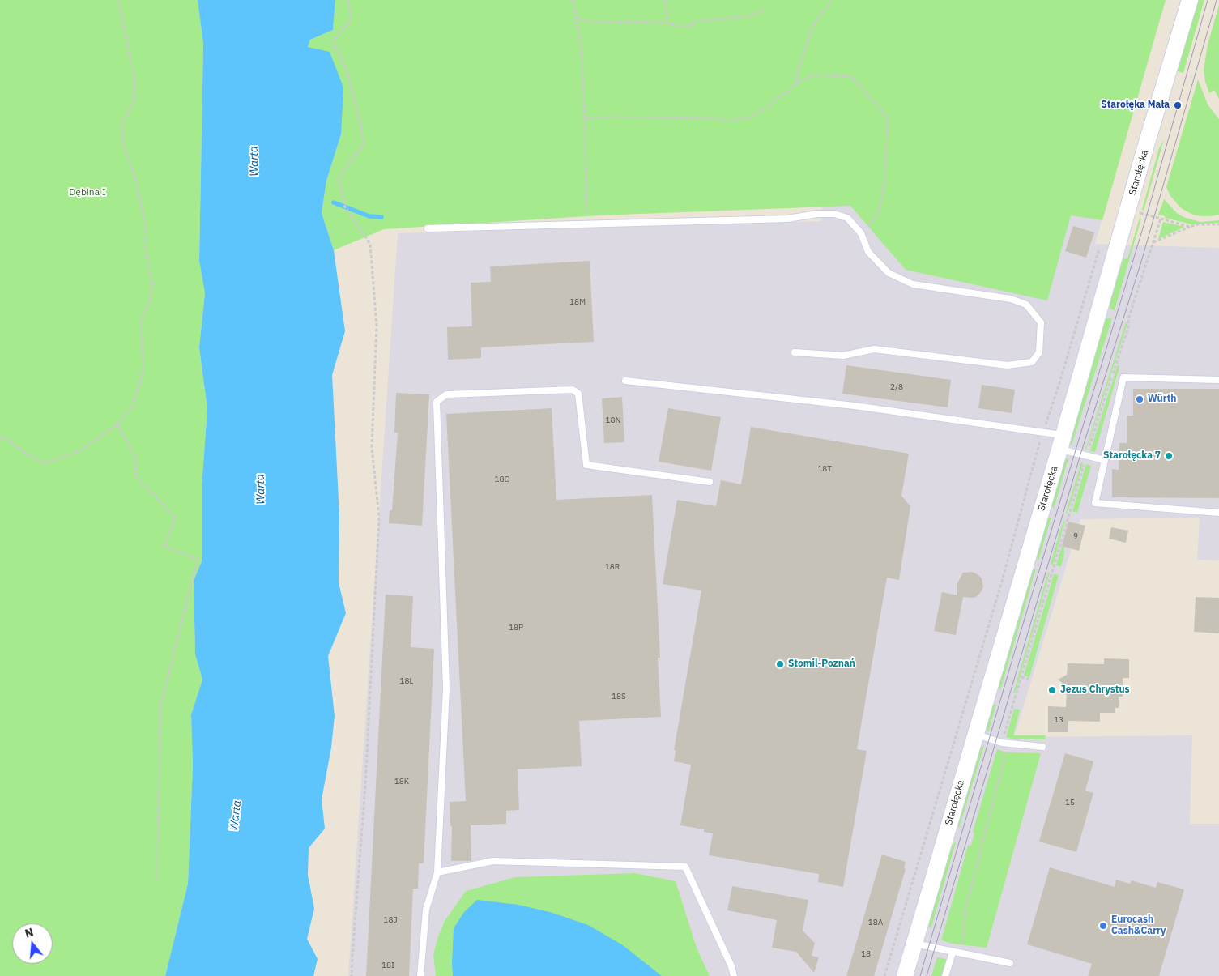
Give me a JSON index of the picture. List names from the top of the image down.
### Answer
{
  "streets": {
    "street": ["Starołęcka"]
  },
  "water": ["Warta"],
  "parks": ["Dębina I"],
  "places": [
    "Starołęka Mała",
    "Würth",
    "Starołęcka 7",
    "Stomil-Poznań",
    "Jezus Chrystus",
    "Eurocash Cash&Carry"
  ],
  "house_numbers": [
    "18M",
    "2/8",
    "18N",
    "18T",
    "18O",
    "9",
    "18R",
    "18P",
    "18L",
    "18S",
    "13",
    "18K",
    "15",
    "18J",
    "18A",
    "18",
    "18I"
  ],
  "north": "top"
}
